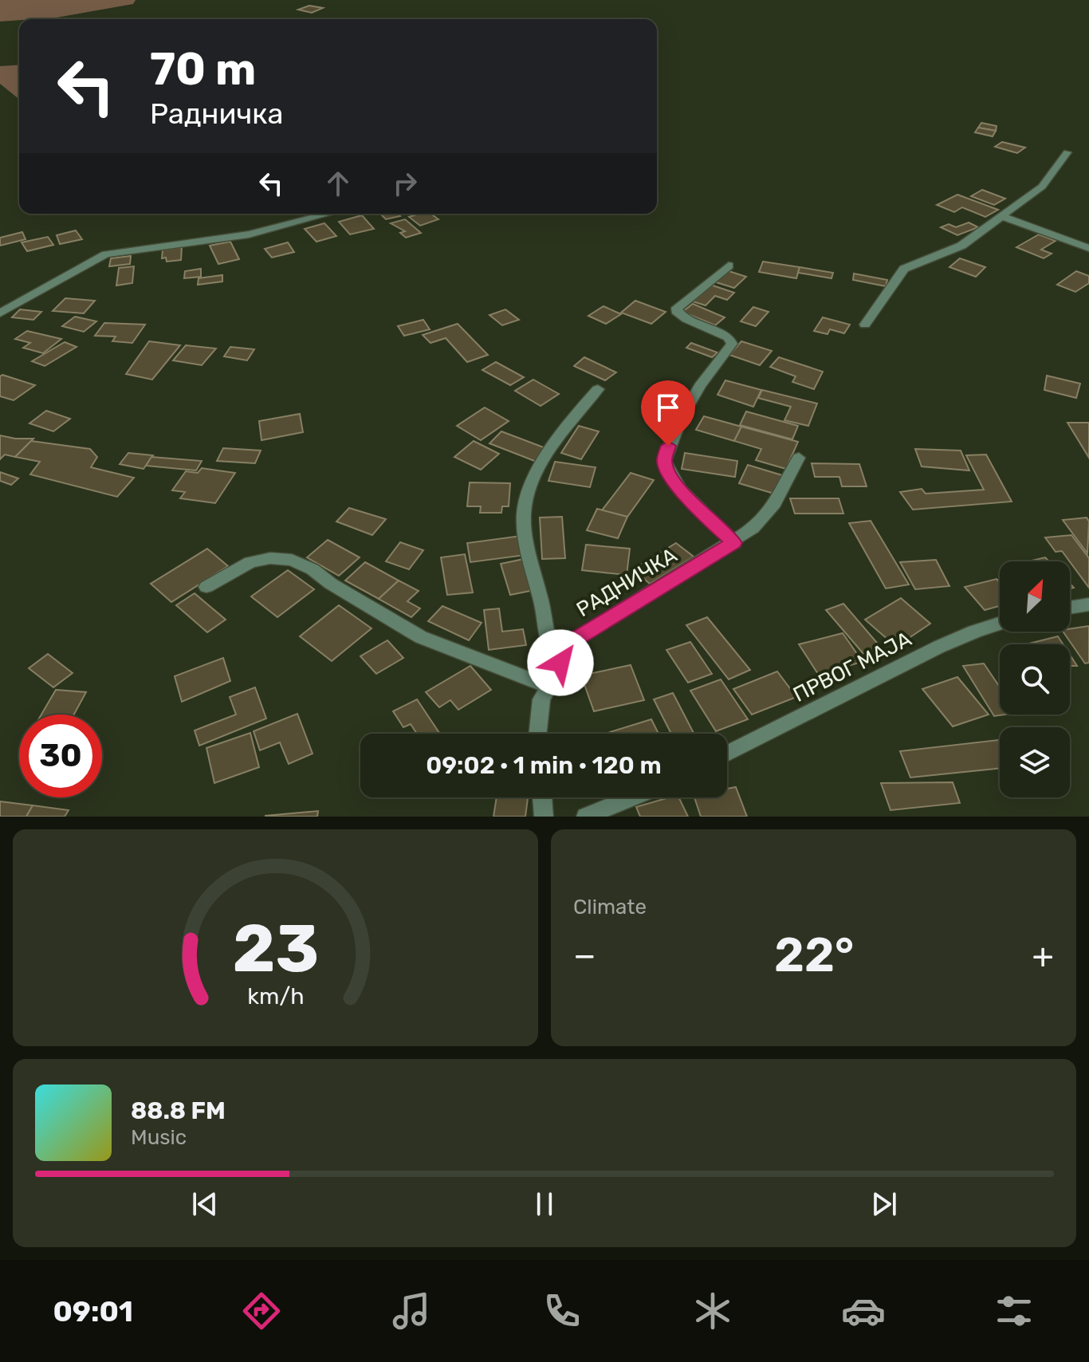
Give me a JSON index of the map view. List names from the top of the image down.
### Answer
{
  "streets": {
    "street": ["РАДНИЧКА", "ПРВОГ МАЈА"]
  },
  "north": "top right",
  "page": {
    "turn": ["70 m", "Радничка"],
    "limit": "30",
    "trip": "09:02 · 1 min · 120 m",
    "tile": "Climate",
    "heat": ["−", "22°", "+"],
    "song": ["88.8 FM", "Music"],
    "tabs": "09:01",
    "gauge": ["23", "km/h"]
  }
}
